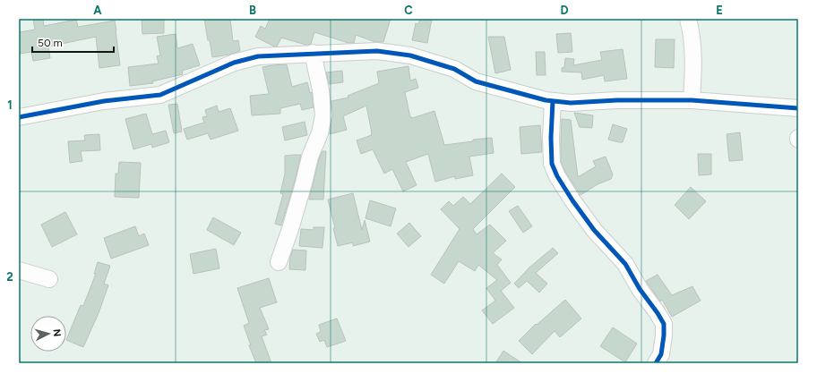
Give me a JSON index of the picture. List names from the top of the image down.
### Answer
{
  "scale_bar": "50 m",
  "north": "right",
  "grid": {
    "columns": [
      "A",
      "B",
      "C",
      "D",
      "E"
    ],
    "rows": ["1", "2"]
  }
}
